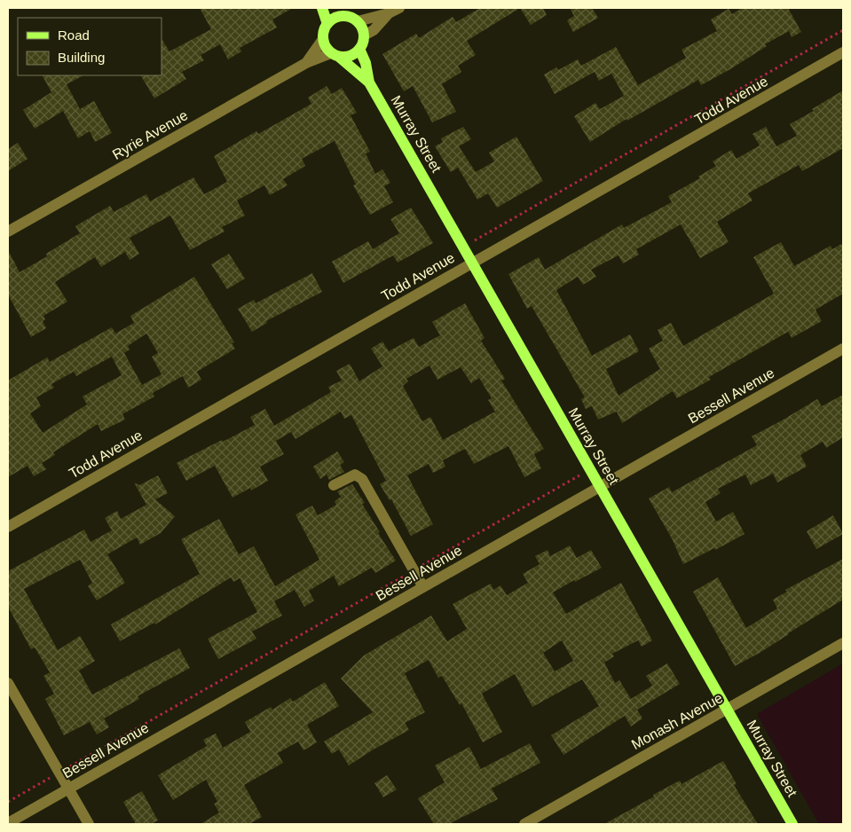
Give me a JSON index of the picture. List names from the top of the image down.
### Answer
{
  "streets": {
    "main road": ["Murray Street"],
    "street": [
      "Todd Avenue",
      "Ryrie Avenue",
      "Bessell Avenue",
      "Monash Avenue"
    ]
  },
  "crossings": [
    ["Todd Avenue", "Murray Street"],
    ["Murray Street", "Ryrie Avenue"],
    ["Murray Street", "Bessell Avenue"],
    ["Murray Street", "Monash Avenue"]
  ],
  "legend": ["Road", "Building"]
}
